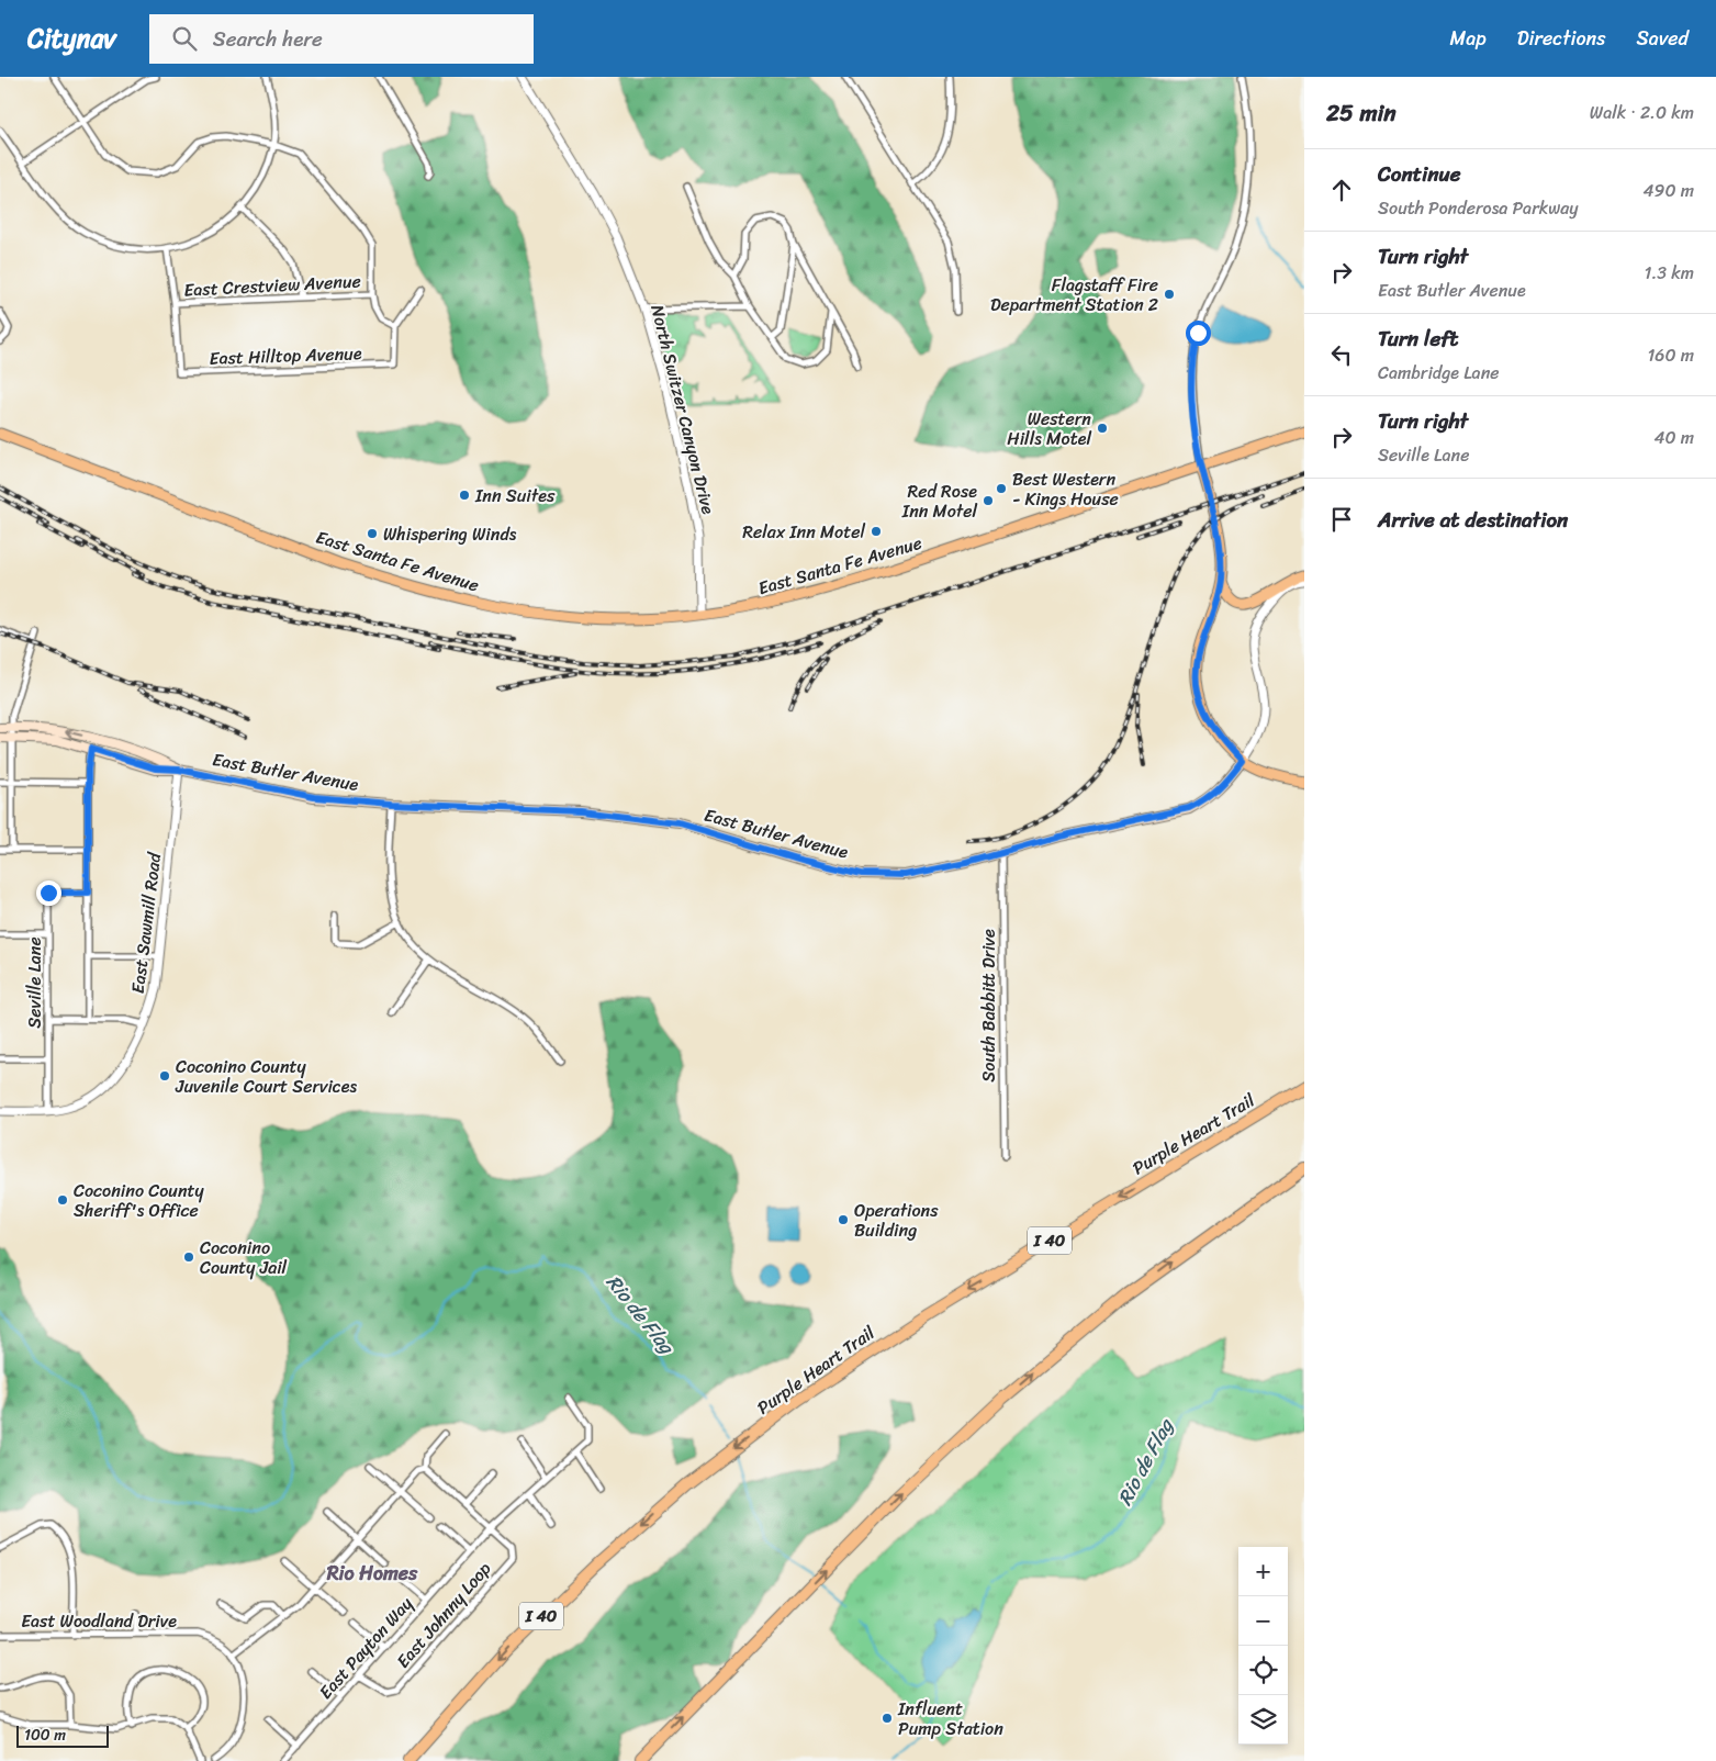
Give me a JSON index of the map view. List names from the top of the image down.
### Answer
{
  "streets": {
    "highway": ["Purple Heart Trail", "I 40"],
    "main road": ["East Santa Fe Avenue", "East Butler Avenue"],
    "street": [
      "East Crestview Avenue",
      "East Hilltop Avenue",
      "North Switzer Canyon Drive",
      "East Sawmill Road",
      "Seville Lane",
      "South Babbitt Drive",
      "East Johnny Loop",
      "East Woodland Drive",
      "East Payton Way"
    ]
  },
  "crossings": [
    ["East Crestview Avenue", "East Hilltop Avenue"],
    ["North Switzer Canyon Drive", "East Santa Fe Avenue"],
    ["East Butler Avenue", "East Sawmill Road"],
    ["East Butler Avenue", "South Babbitt Drive"],
    ["East Sawmill Road", "Seville Lane"],
    ["East Johnny Loop", "East Payton Way"]
  ],
  "one_way": ["Purple Heart Trail"],
  "districts": ["Rio Homes"],
  "water": ["Rio de Flag"],
  "places": [
    "Flagstaff Fire Department Station 2",
    "Western Hills Motel",
    "Best Western - Kings House",
    "Inn Suites",
    "Red Rose Inn Motel",
    "Relax Inn Motel",
    "Whispering Winds",
    "Coconino County Juvenile Court Services",
    "Coconino County Sheriff's Office",
    "Operations Building",
    "Coconino County Jail",
    "Influent Pump Station"
  ],
  "scale_bar": "100 m",
  "page": {
    "header": "Citynav",
    "search": "Search here",
    "nav": ["Map", "Directions", "Saved"],
    "heading": ["25 min", "Walk · 2.0 km"],
    "list": [
      ["Continue", "South Ponderosa Parkway", "490 m"],
      ["Turn right", "East Butler Avenue", "1.3 km"],
      ["Turn left", "Cambridge Lane", "160 m"],
      ["Turn right", "Seville Lane", "40 m"],
      "Arrive at destination"
    ],
    "map_buttons": ["+", "−"],
    "scale": "100 m"
  }
}
